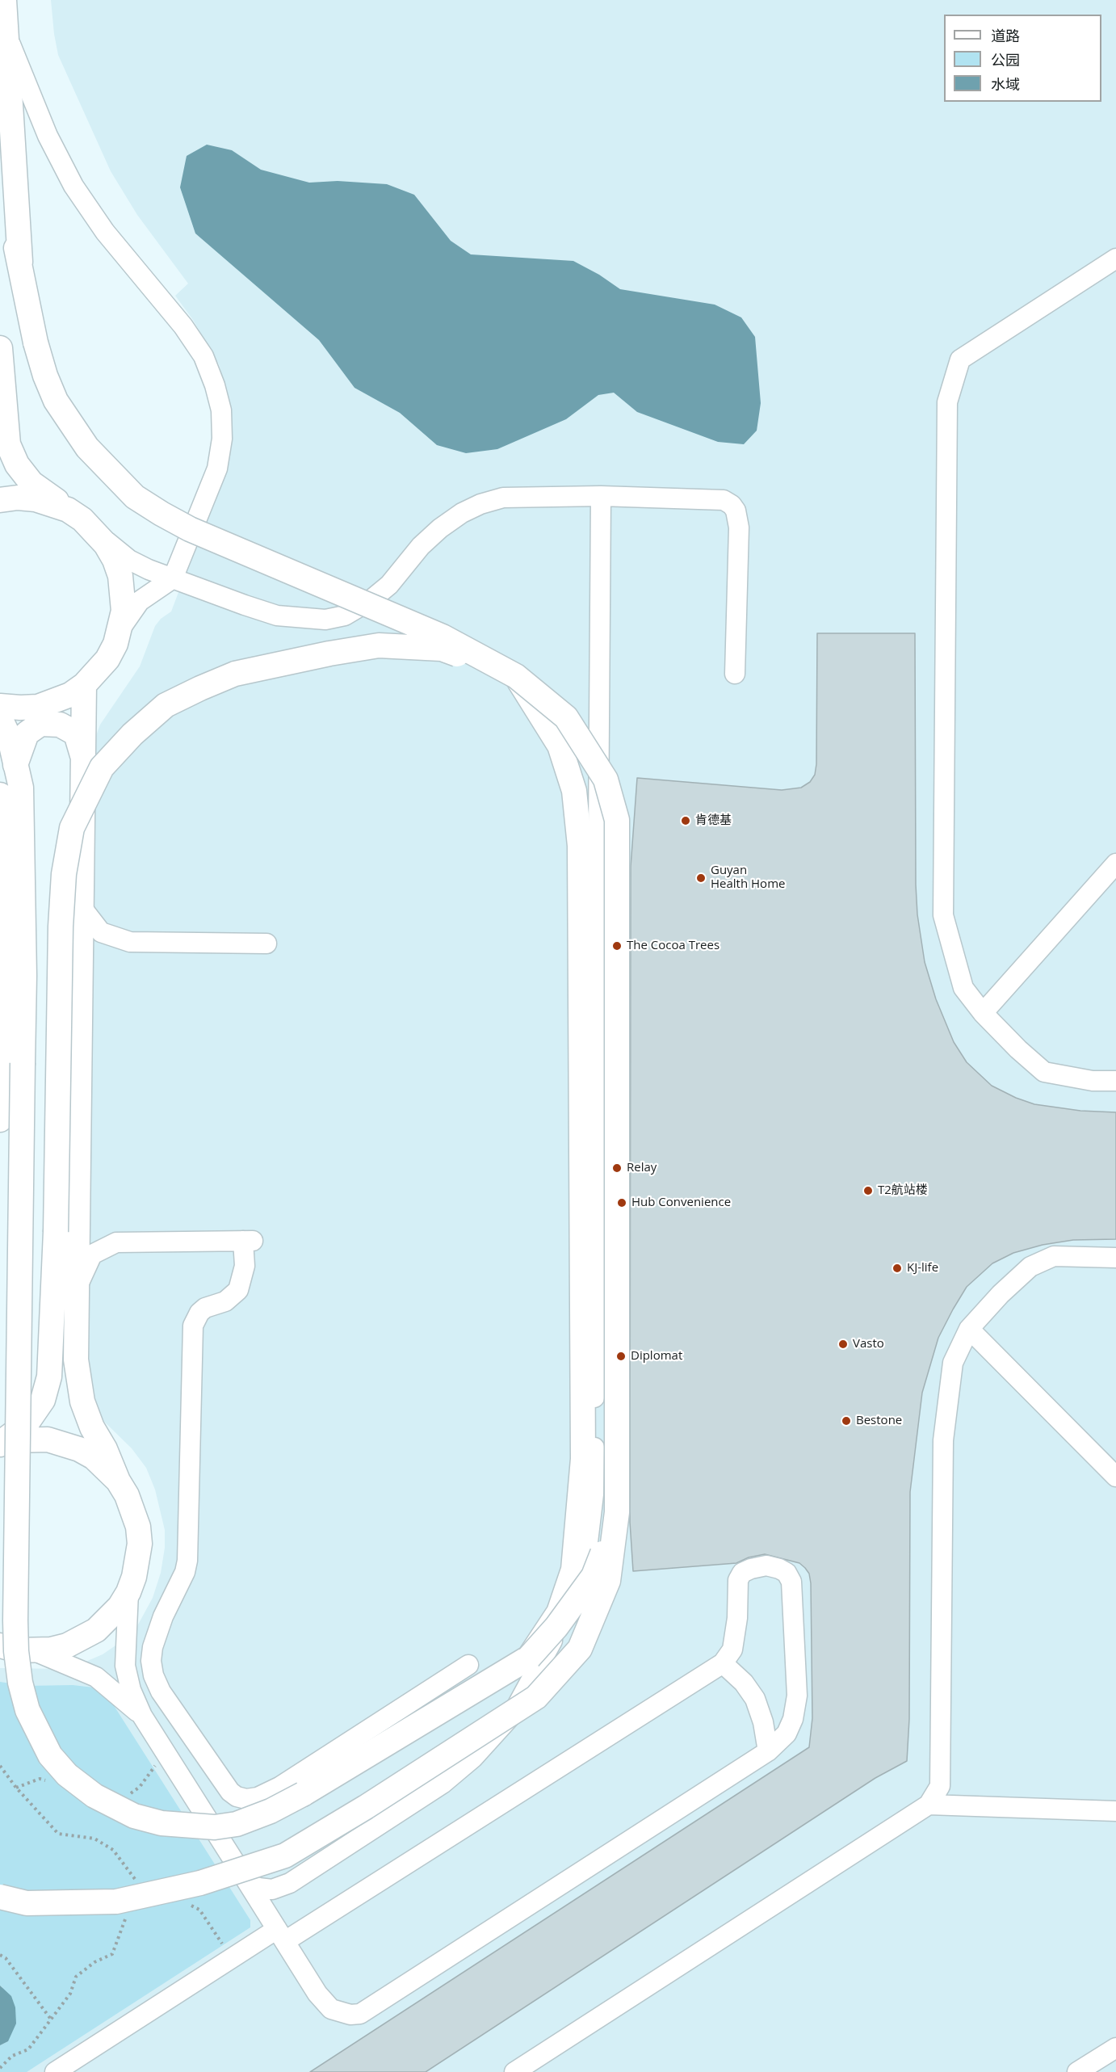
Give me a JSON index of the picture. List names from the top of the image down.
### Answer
{
  "places": [
    "肯德基",
    "Guyan Health Home",
    "The Cocoa Trees",
    "Relay",
    "T2航站楼",
    "Hub Convenience",
    "KJ-life",
    "Vasto",
    "Diplomat",
    "Bestone"
  ],
  "legend": ["道路", "公园", "水域"]
}
